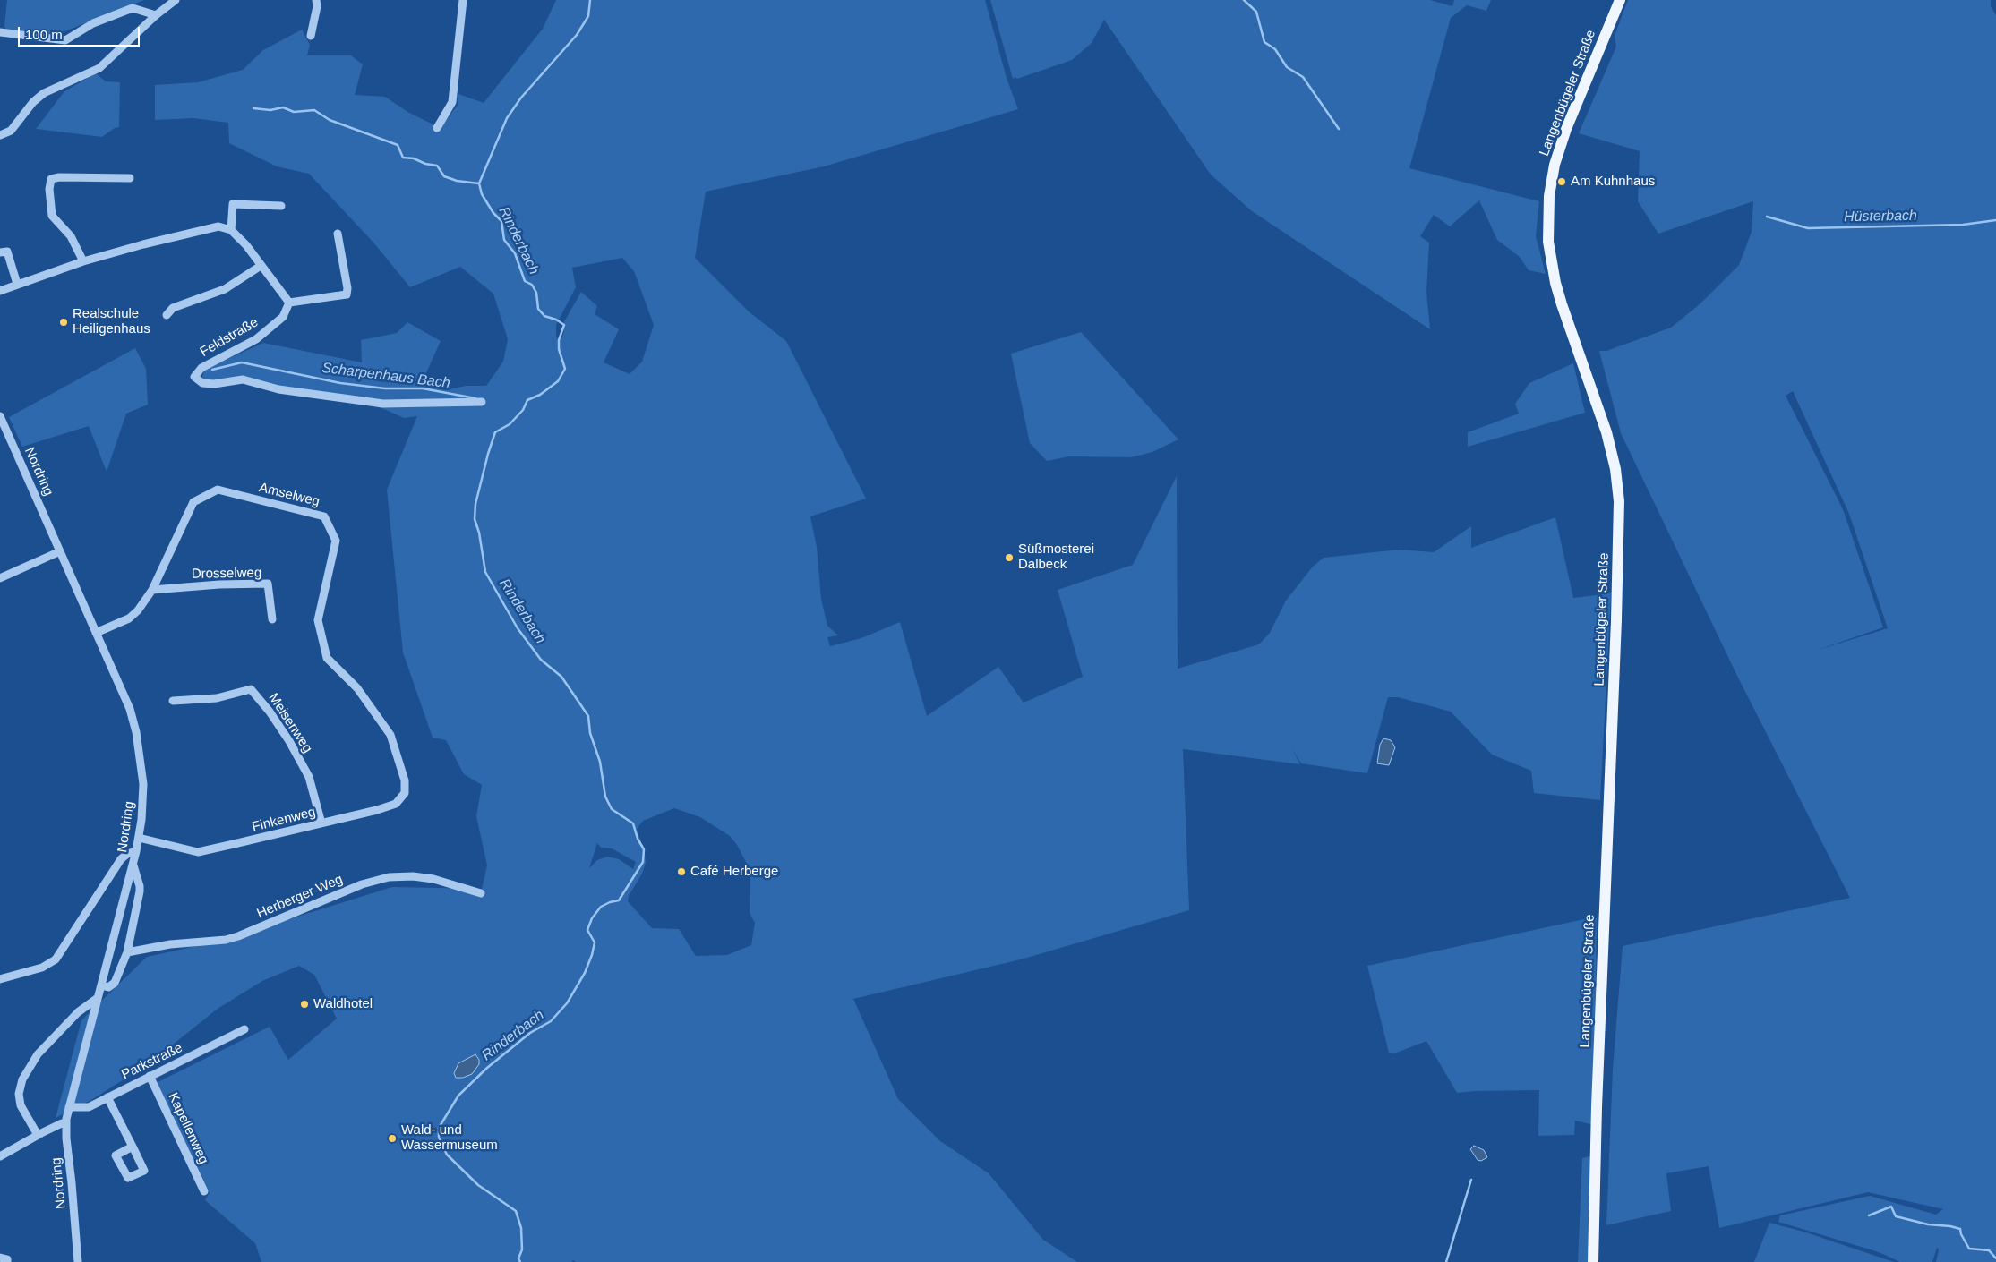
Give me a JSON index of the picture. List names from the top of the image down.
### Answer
{
  "streets": {
    "main road": ["Langenbügeler Straße"],
    "street": [
      "Feldstraße",
      "Nordring",
      "Amselweg",
      "Drosselweg",
      "Meisenweg",
      "Finkenweg",
      "Herberger Weg",
      "Parkstraße",
      "Kapellenweg"
    ]
  },
  "crossings": [
    ["Nordring", "Amselweg"],
    ["Nordring", "Finkenweg"],
    ["Nordring", "Parkstraße"],
    ["Amselweg", "Drosselweg"],
    ["Amselweg", "Finkenweg"],
    ["Meisenweg", "Finkenweg"],
    ["Parkstraße", "Kapellenweg"]
  ],
  "water": ["Hüsterbach", "Rinderbach", "Scharpenhaus Bach"],
  "places": [
    "Am Kuhnhaus",
    "Realschule Heiligenhaus",
    "Süßmosterei Dalbeck",
    "Café Herberge",
    "Waldhotel",
    "Wald- und Wassermuseum"
  ],
  "scale_bar": "100 m"
}
